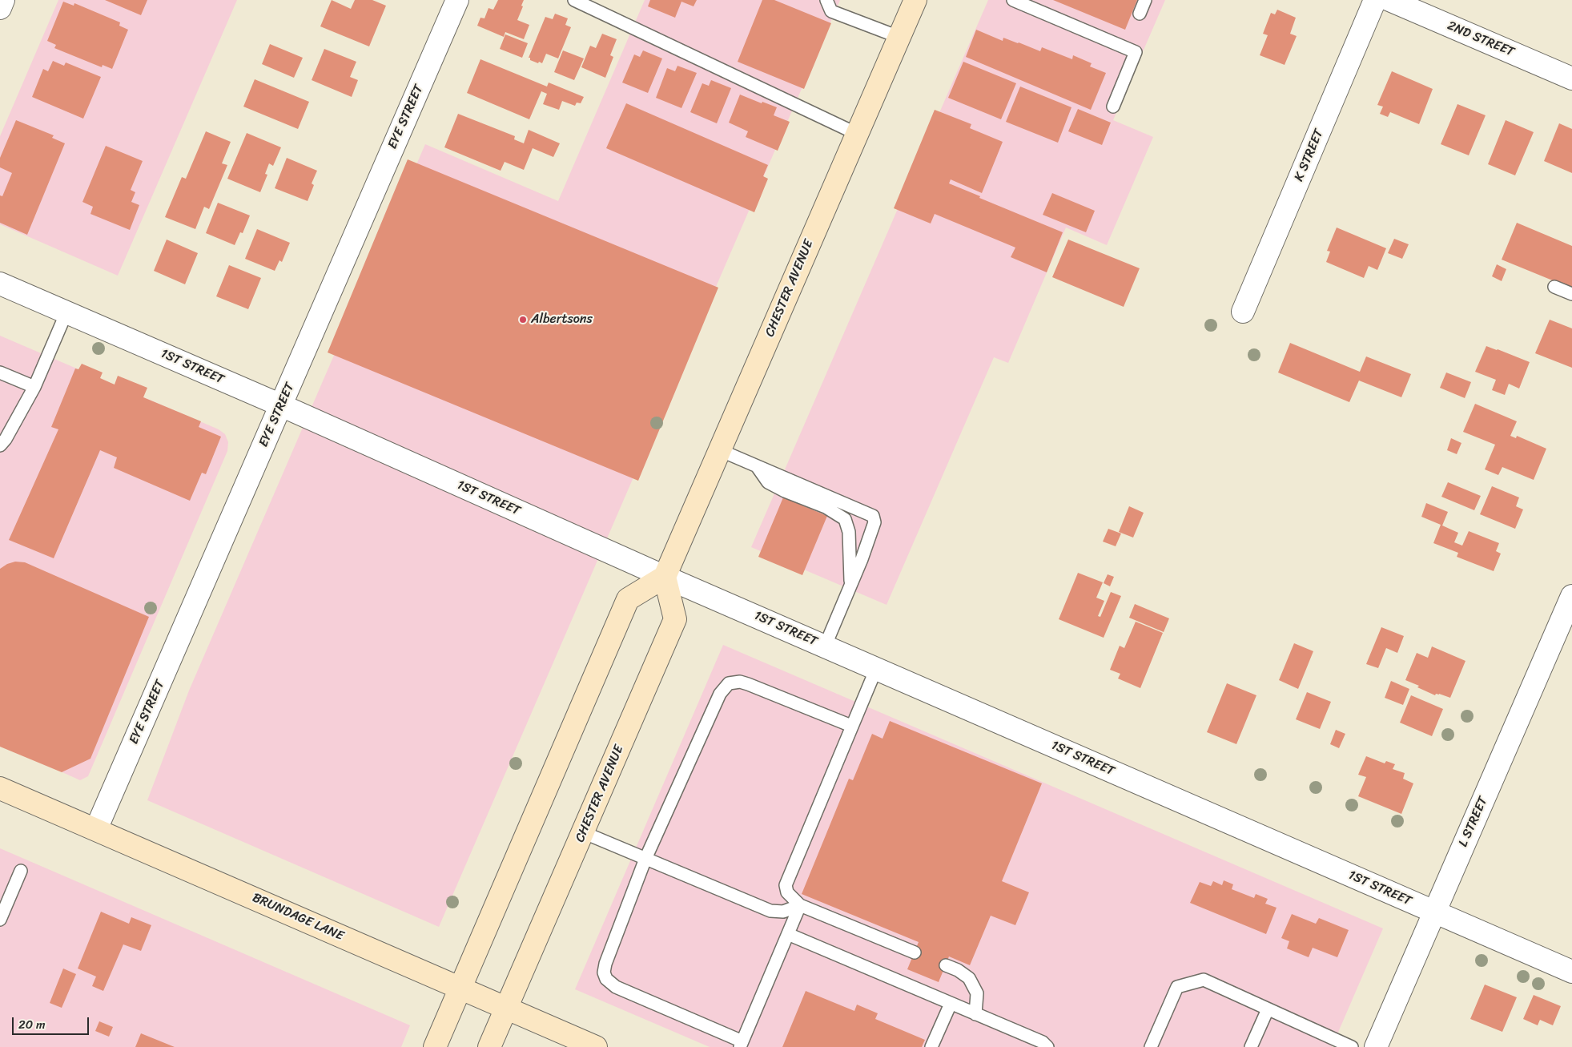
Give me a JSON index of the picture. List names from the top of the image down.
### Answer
{
  "streets": {
    "main road": ["CHESTER AVENUE", "BRUNDAGE LANE"],
    "street": [
      "2ND STREET",
      "EYE STREET",
      "K STREET",
      "1ST STREET",
      "L STREET"
    ]
  },
  "crossings": [
    ["EYE STREET", "1ST STREET"],
    ["EYE STREET", "BRUNDAGE LANE"],
    ["CHESTER AVENUE", "1ST STREET"],
    ["CHESTER AVENUE", "BRUNDAGE LANE"],
    ["1ST STREET", "L STREET"]
  ],
  "places": ["Albertsons"],
  "scale_bar": "20 m"
}
